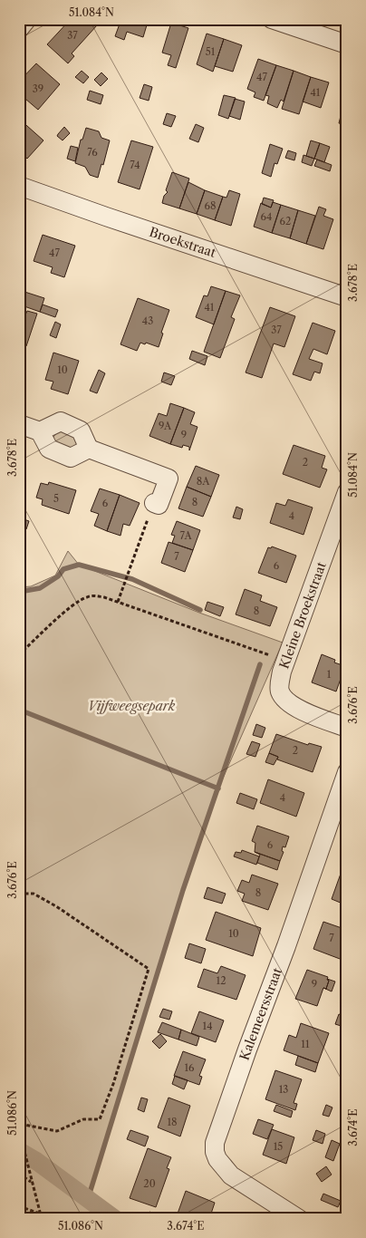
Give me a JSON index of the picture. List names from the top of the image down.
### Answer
{
  "streets": {
    "street": ["Broekstraat", "Kleine Broekstraat", "Kalemeersstraat"]
  },
  "parks": ["Vijfweegsepark"],
  "house_numbers": [
    "37",
    "51",
    "47",
    "39",
    "41",
    "76",
    "74",
    "68",
    "64",
    "62",
    "47",
    "41",
    "43",
    "37",
    "10",
    "9A",
    "9",
    "2",
    "8A",
    "5",
    "8",
    "6",
    "4",
    "7A",
    "7",
    "6",
    "8",
    "1",
    "2",
    "4",
    "6",
    "8",
    "10",
    "7",
    "12",
    "9",
    "14",
    "11",
    "16",
    "13",
    "18",
    "15",
    "20"
  ],
  "coordinates": [
    "51.084°N",
    "3.678°E",
    "3.676°E",
    "51.086°N",
    "3.674°E"
  ]
}
